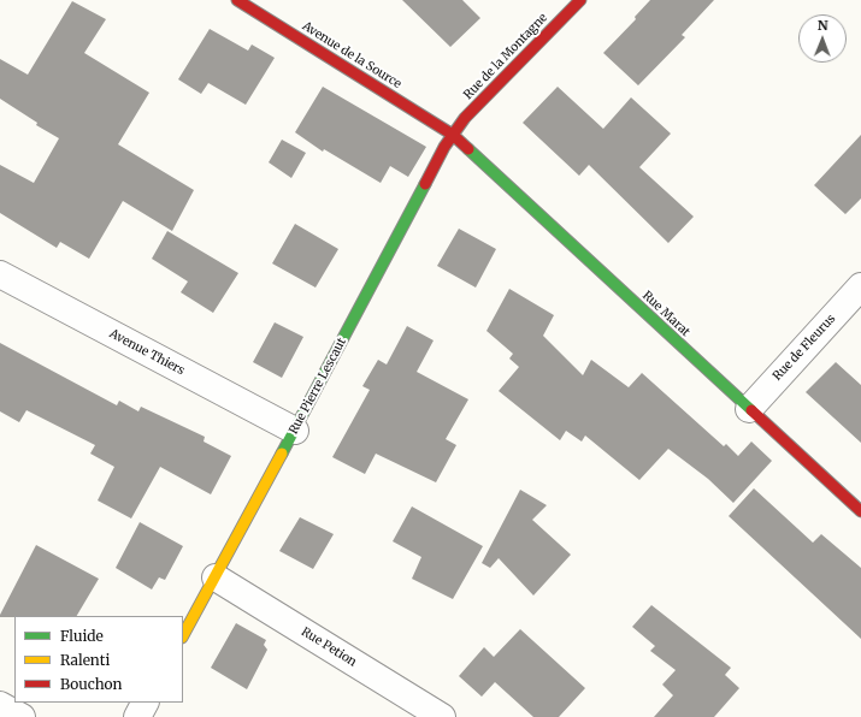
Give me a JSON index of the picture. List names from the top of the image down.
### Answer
{
  "streets": {
    "street": [
      "Avenue de la Source",
      "Rue de la Montagne",
      "Rue Marat",
      "Rue de Fleurus",
      "Avenue Thiers",
      "Rue Pierre Lescaut",
      "Rue Petion"
    ]
  },
  "crossings": [
    ["Avenue de la Source", "Rue de la Montagne"],
    ["Avenue de la Source", "Rue Marat"],
    ["Avenue de la Source", "Rue Pierre Lescaut"],
    ["Rue de la Montagne", "Rue Marat"],
    ["Rue de la Montagne", "Rue Pierre Lescaut"],
    ["Rue Marat", "Rue de Fleurus"],
    ["Rue Marat", "Rue Pierre Lescaut"],
    ["Avenue Thiers", "Rue Pierre Lescaut"],
    ["Rue Pierre Lescaut", "Rue Petion"]
  ],
  "legend": ["Fluide", "Ralenti", "Bouchon"],
  "north": "top"
}
